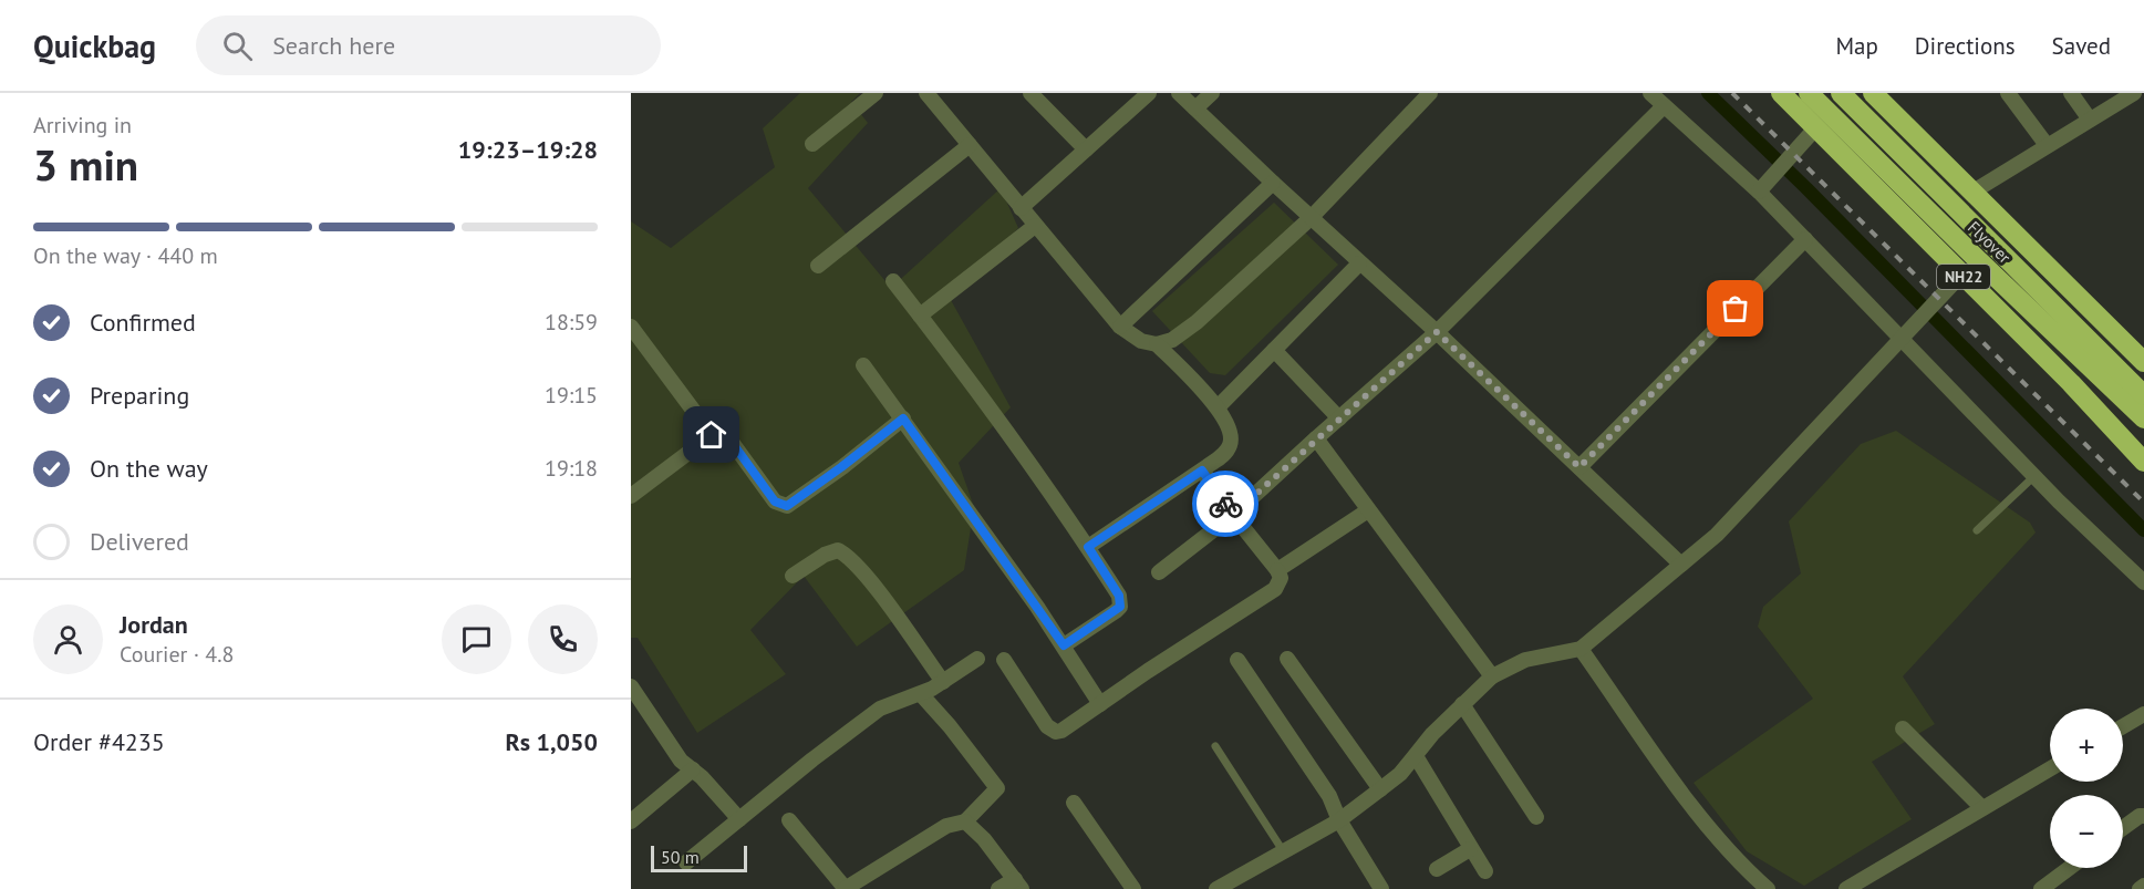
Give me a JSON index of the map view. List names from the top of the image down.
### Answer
{
  "streets": {
    "highway": ["Flyover", "NH22"]
  },
  "scale_bar": "50 m",
  "page": {
    "header": "Quickbag",
    "search": "Search here",
    "nav": ["Map", "Directions", "Saved"],
    "heading": ["3 min", "Arriving in", "19:23–19:28"],
    "panel": [
      "Jordan",
      "Courier · 4.8",
      "Order #4235",
      "Rs 1,050"
    ],
    "bar": "On the way · 440 m",
    "list": [
      ["Confirmed", "18:59"],
      ["Preparing", "19:15"],
      ["On the way", "19:18"],
      "Delivered"
    ],
    "map_buttons": ["+", "−"],
    "scale": "50 m"
  }
}
